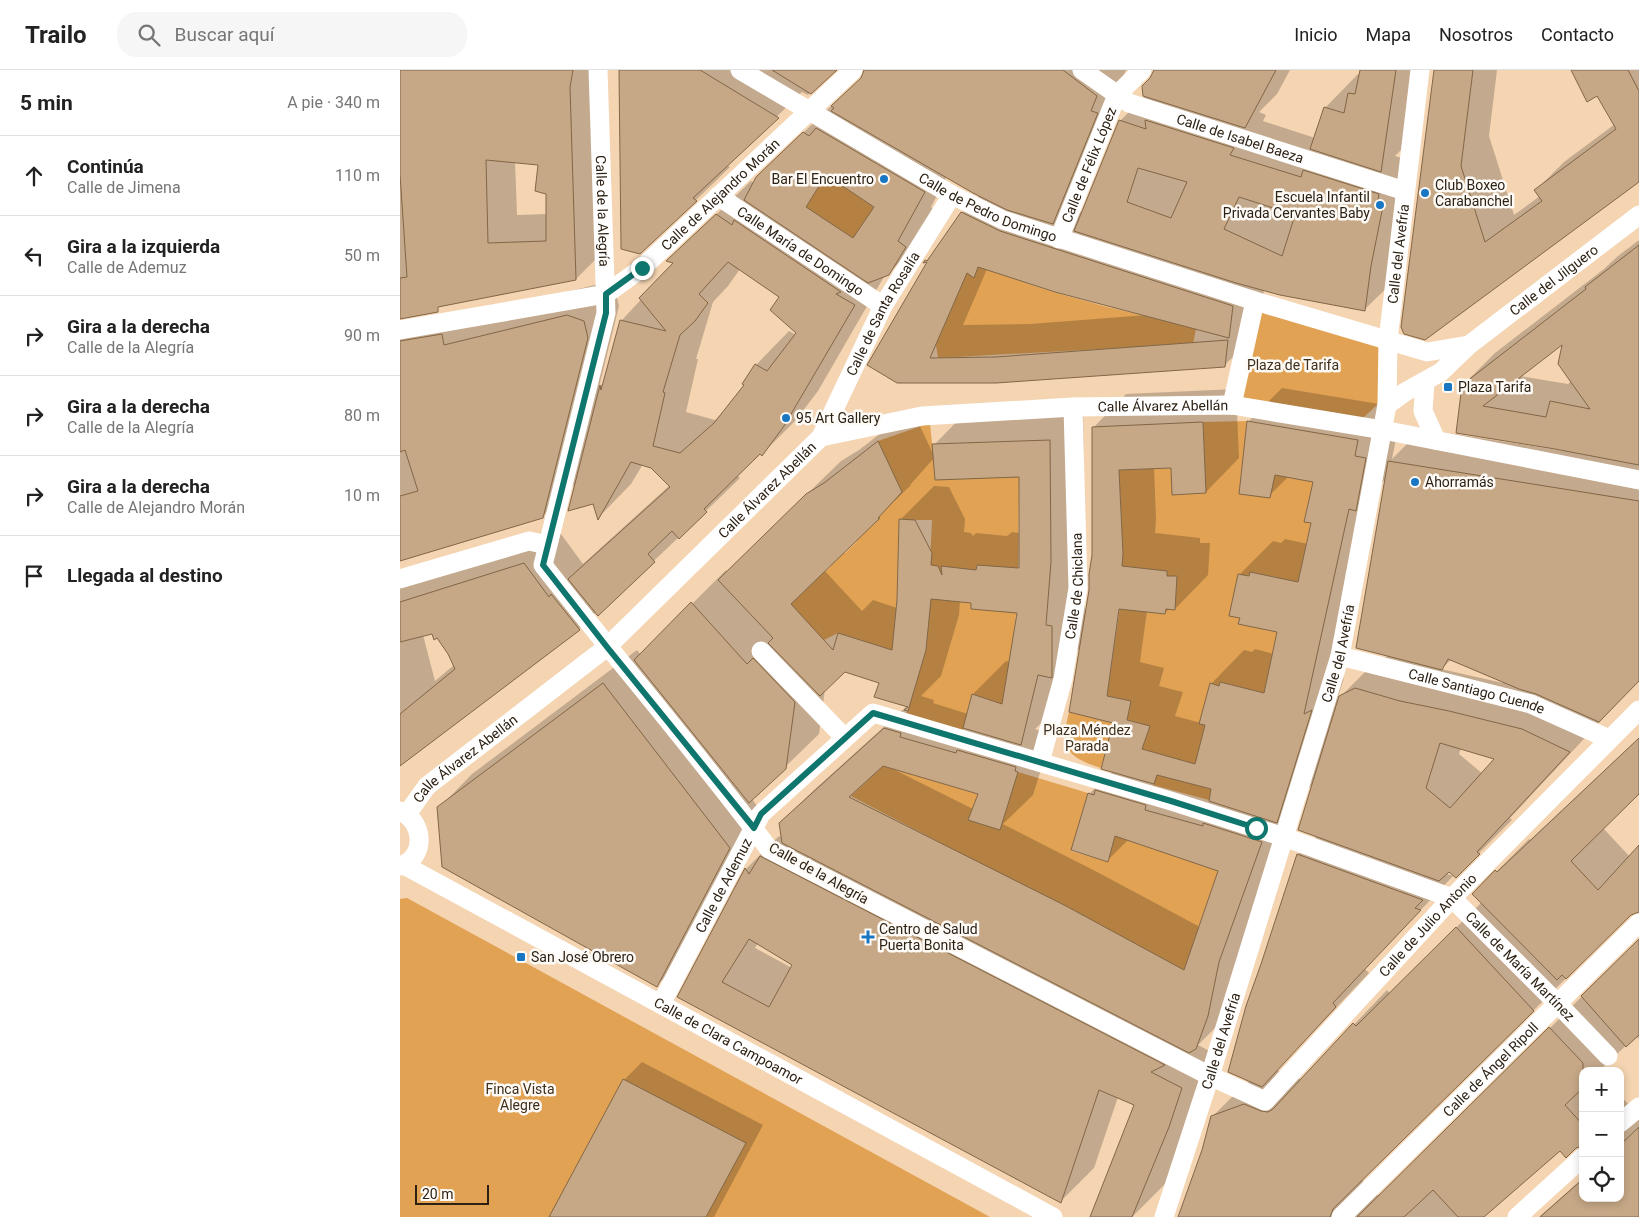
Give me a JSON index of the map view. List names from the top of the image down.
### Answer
{
  "streets": {
    "street": [
      "Calle de Isabel Baeza",
      "Calle de Félix López",
      "Calle de Alejandro Morán",
      "Calle de Pedro Domingo",
      "Calle de la Alegría",
      "Calle María de Domingo",
      "Calle del Avefría",
      "Calle del Jilguero",
      "Calle de Santa Rosalía",
      "Calle Álvarez Abellán",
      "Calle de Chiclana",
      "Calle Santiago Cuende",
      "Calle de Ademuz",
      "Calle de Julio Antonio",
      "Calle de María Martínez",
      "Calle de Clara Campoamor",
      "Calle de Ángel Ripoll"
    ]
  },
  "crossings": [
    ["Calle de Isabel Baeza", "Calle de Félix López"],
    ["Calle de Isabel Baeza", "Calle del Avefría"],
    ["Calle de Félix López", "Calle de Pedro Domingo"],
    ["Calle de Alejandro Morán", "Calle de Pedro Domingo"],
    ["Calle de Alejandro Morán", "Calle de la Alegría"],
    ["Calle de Alejandro Morán", "Calle María de Domingo"],
    ["Calle de Pedro Domingo", "Calle de Santa Rosalía"],
    ["Calle de la Alegría", "Calle del Avefría"],
    ["Calle de la Alegría", "Calle Álvarez Abellán"],
    ["Calle de la Alegría", "Calle de Ademuz"],
    ["Calle de la Alegría", "Calle de Julio Antonio"],
    ["Calle María de Domingo", "Calle de Santa Rosalía"],
    ["Calle del Avefría", "Calle del Jilguero"],
    ["Calle del Avefría", "Calle Álvarez Abellán"],
    ["Calle del Avefría", "Calle Santiago Cuende"],
    ["Calle del Avefría", "Calle de Julio Antonio"],
    ["Calle del Avefría", "Calle de María Martínez"],
    ["Calle de Santa Rosalía", "Calle Álvarez Abellán"],
    ["Calle Álvarez Abellán", "Calle de Chiclana"],
    ["Calle de Chiclana", "Calle de María Martínez"],
    ["Calle Santiago Cuende", "Calle de Julio Antonio"],
    ["Calle de Ademuz", "Calle de María Martínez"],
    ["Calle de Ademuz", "Calle de Clara Campoamor"],
    ["Calle de Julio Antonio", "Calle de María Martínez"],
    ["Calle de María Martínez", "Calle de Ángel Ripoll"]
  ],
  "parks": ["Plaza de Tarifa", "Plaza Méndez Parada", "Finca Vista Alegre"],
  "places": {
    "other": [
      "Bar El Encuentro",
      "Club Boxeo Carabanchel",
      "Escuela Infantil Privada Cervantes Baby",
      "95 Art Gallery",
      "Ahorramás"
    ],
    "transit": ["Plaza Tarifa", "San José Obrero"],
    "health": ["Centro de Salud Puerta Bonita"]
  },
  "scale_bar": "20 m",
  "page": {
    "header": "Trailo",
    "search": "Buscar aquí",
    "nav": [
      "Inicio",
      "Mapa",
      "Nosotros",
      "Contacto"
    ],
    "heading": ["5 min", "A pie · 340 m"],
    "list": [
      ["Continúa", "Calle de Jimena", "110 m"],
      ["Gira a la izquierda", "Calle de Ademuz", "50 m"],
      ["Gira a la derecha", "Calle de la Alegría", "90 m"],
      ["Gira a la derecha", "Calle de la Alegría", "80 m"],
      ["Gira a la derecha", "Calle de Alejandro Morán", "10 m"],
      "Llegada al destino"
    ],
    "map_buttons": ["+", "−"],
    "scale": "20 m"
  }
}
